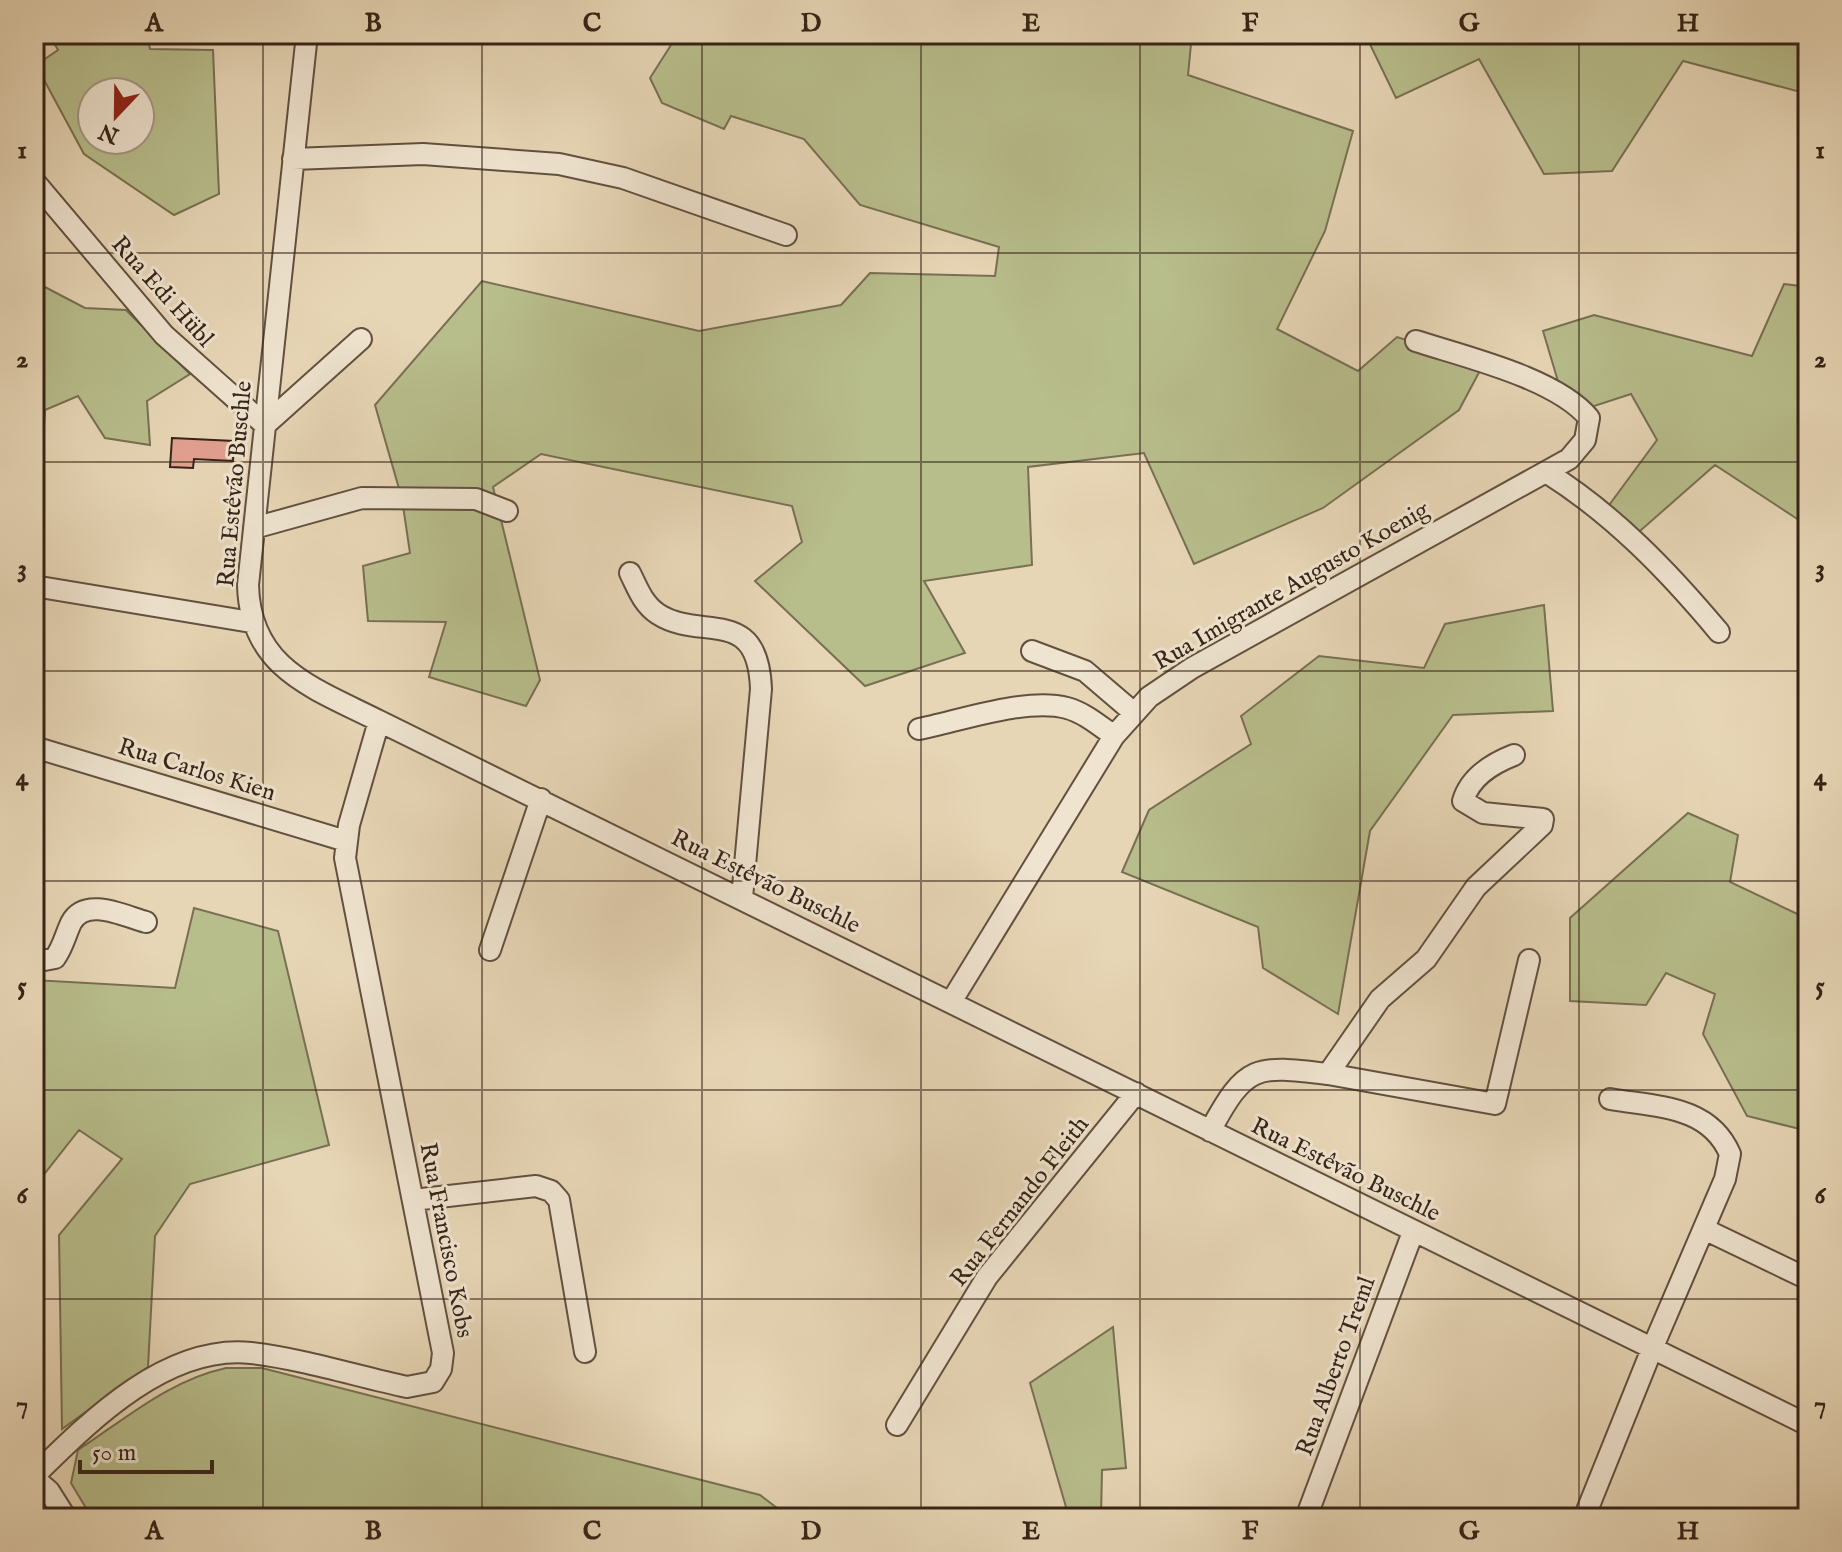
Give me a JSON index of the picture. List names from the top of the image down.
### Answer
{
  "streets": {
    "street": [
      "Rua Edi Hübl",
      "Rua Estêvão Buschle",
      "Rua Imigrante Augusto Koenig",
      "Rua Carlos Kien",
      "Rua Fernando Fleith",
      "Rua Francisco Kobs",
      "Rua Alberto Treml"
    ]
  },
  "crossings": [
    ["Rua Edi Hübl", "Rua Estêvão Buschle"],
    ["Rua Estêvão Buschle", "Rua Imigrante Augusto Koenig"],
    ["Rua Estêvão Buschle", "Rua Fernando Fleith"],
    ["Rua Estêvão Buschle", "Rua Francisco Kobs"],
    ["Rua Estêvão Buschle", "Rua Alberto Treml"],
    ["Rua Carlos Kien", "Rua Francisco Kobs"]
  ],
  "scale_bar": "50 m",
  "north": "bottom",
  "grid": {
    "columns": [
      "A",
      "B",
      "C",
      "D",
      "E",
      "F",
      "G",
      "H"
    ],
    "rows": [
      "1",
      "2",
      "3",
      "4",
      "5",
      "6",
      "7"
    ]
  }
}
